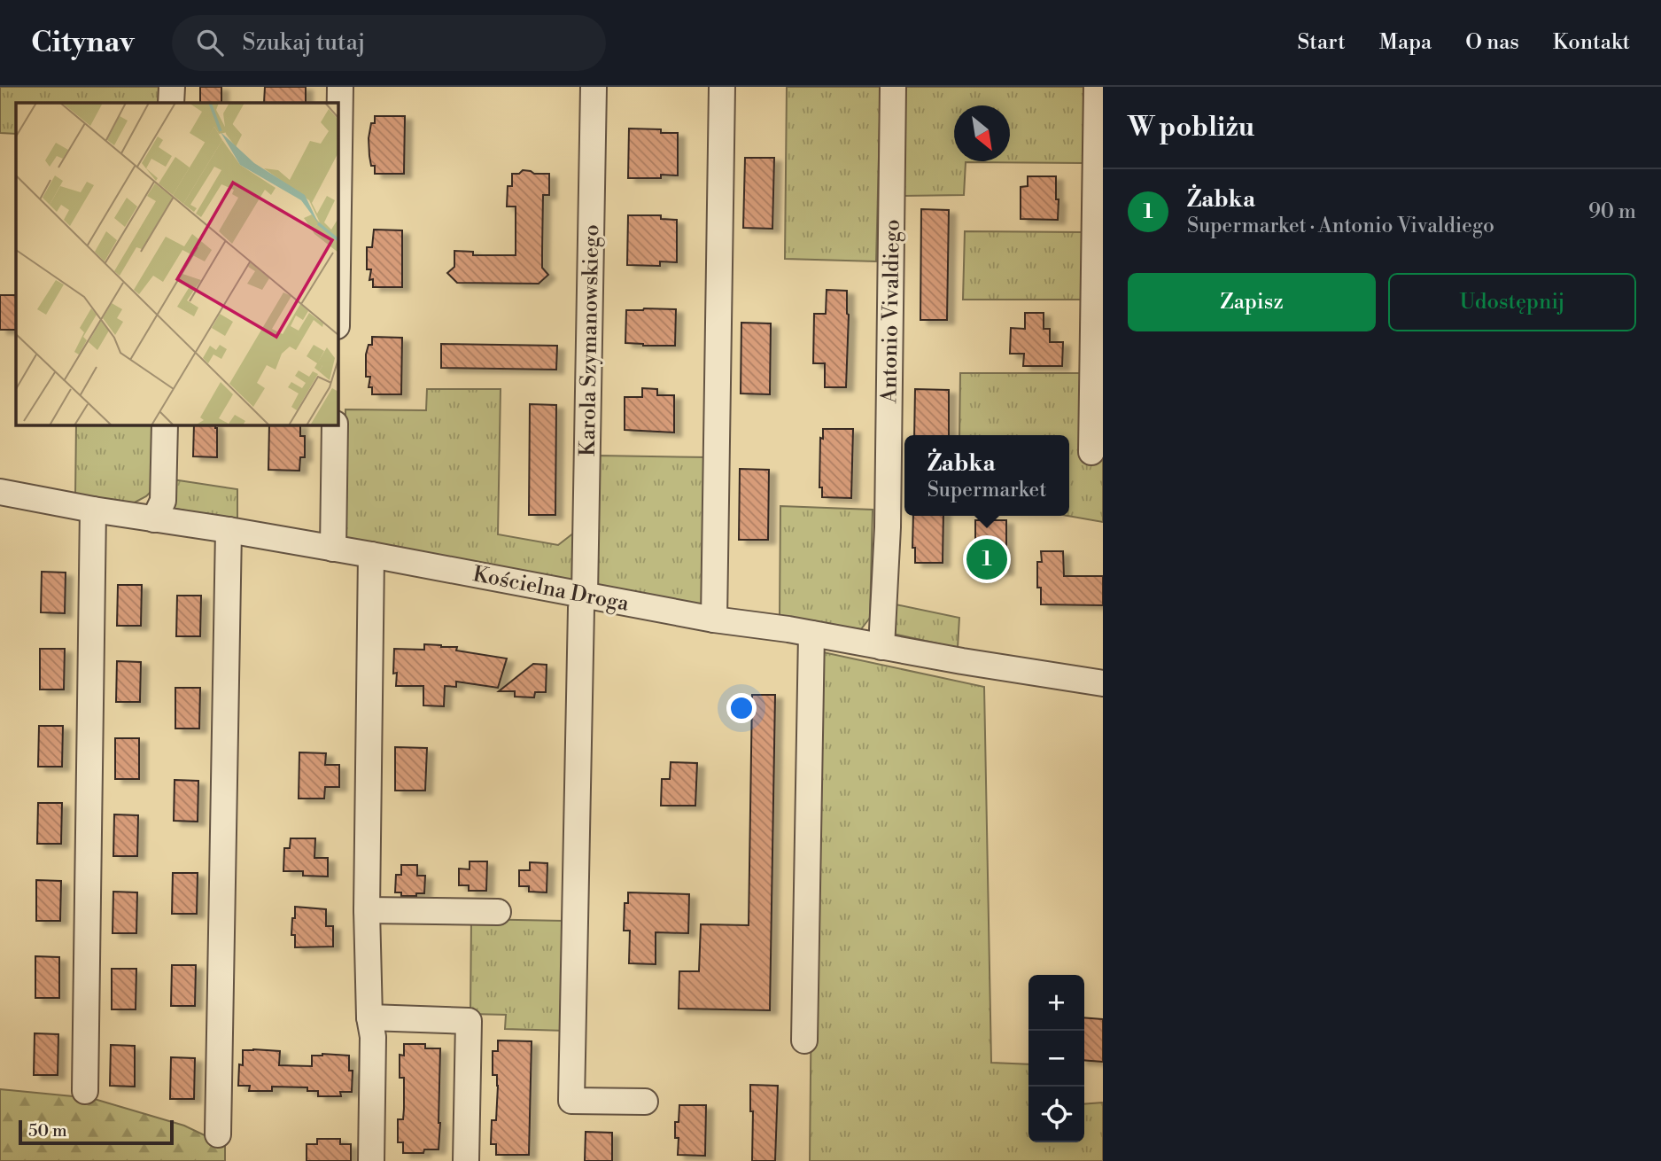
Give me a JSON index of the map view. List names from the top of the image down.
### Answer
{
  "streets": {
    "street": ["Antonio Vivaldiego", "Karola Szymanowskiego", "Kościelna Droga"]
  },
  "crossings": [
    ["Antonio Vivaldiego", "Kościelna Droga"],
    ["Karola Szymanowskiego", "Kościelna Droga"]
  ],
  "scale_bar": "50 m",
  "north": "bottom right",
  "page": {
    "header": "Citynav",
    "search": "Szukaj tutaj",
    "nav": [
      "Start",
      "Mapa",
      "O nas",
      "Kontakt"
    ],
    "heading": "W pobliżu",
    "list": [
      {
        "mark": "1",
        "name": "Żabka",
        "note": "Supermarket · Antonio Vivaldiego",
        "value": "90 m"
      }
    ],
    "buttons": ["Zapisz", "Udostępnij"],
    "popup": ["Żabka", "Supermarket"],
    "pins": "1",
    "map_buttons": ["+", "−"],
    "scale": "50 m"
  }
}
